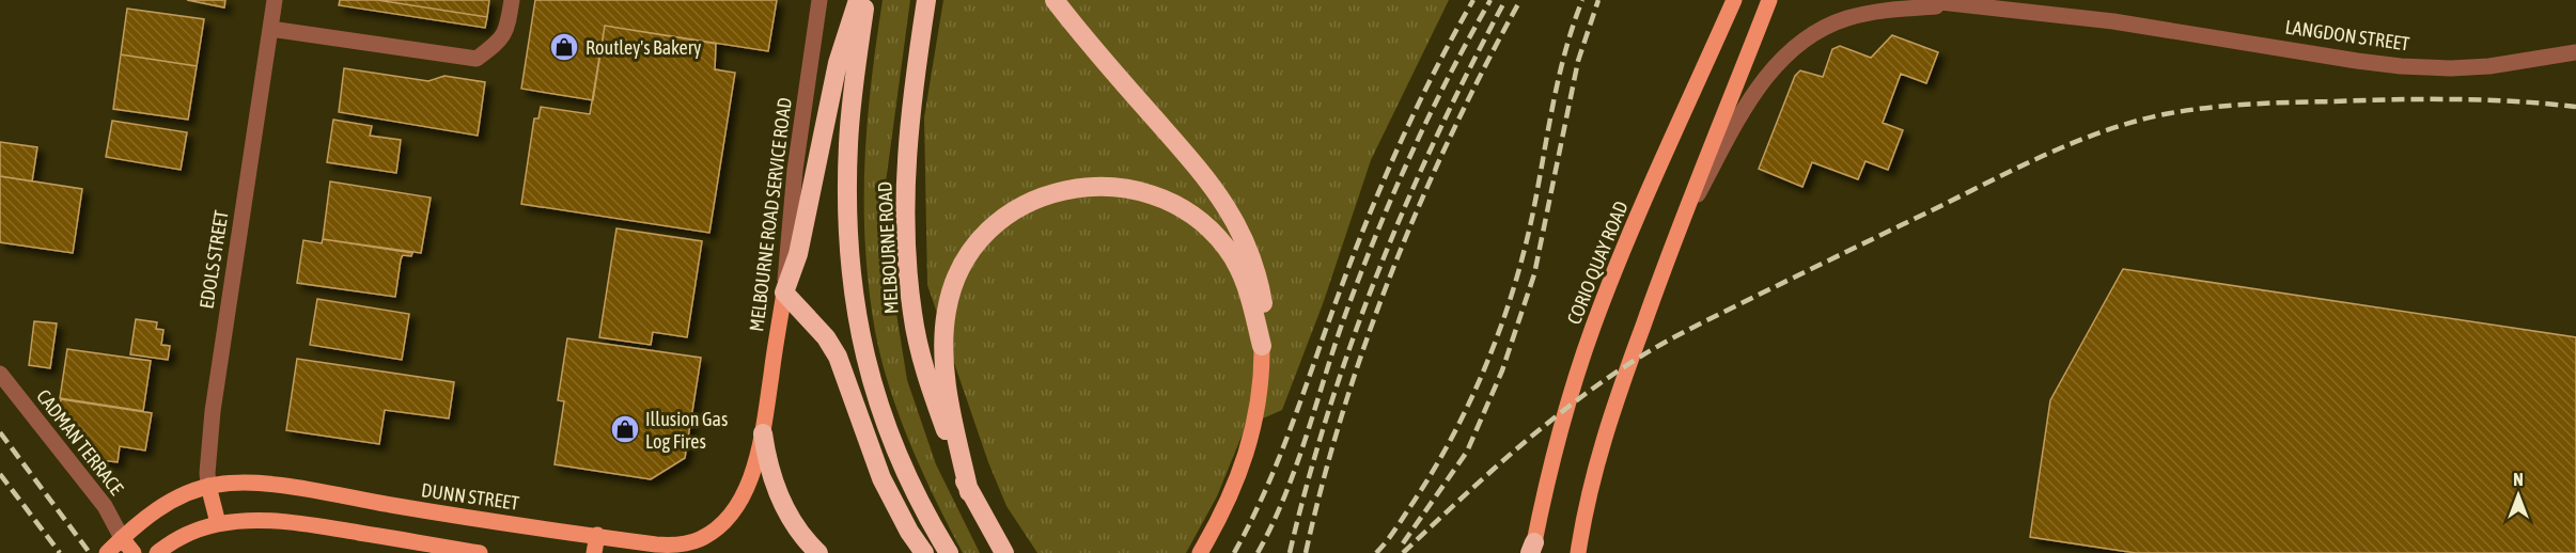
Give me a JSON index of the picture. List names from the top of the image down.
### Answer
{
  "streets": {
    "highway": ["MELBOURNE ROAD"],
    "main road": [
      "MELBOURNE ROAD SERVICE ROAD",
      "EDOLS STREET",
      "CORIO QUAY ROAD",
      "DUNN STREET"
    ],
    "street": ["LANGDON STREET", "CADMAN TERRACE"]
  },
  "crossings": [
    ["MELBOURNE ROAD SERVICE ROAD", "DUNN STREET"],
    ["EDOLS STREET", "DUNN STREET"],
    ["CADMAN TERRACE", "DUNN STREET"]
  ],
  "places": {
    "shop": ["Routley's Bakery", "Illusion Gas Log Fires"]
  },
  "north": "top"
}
